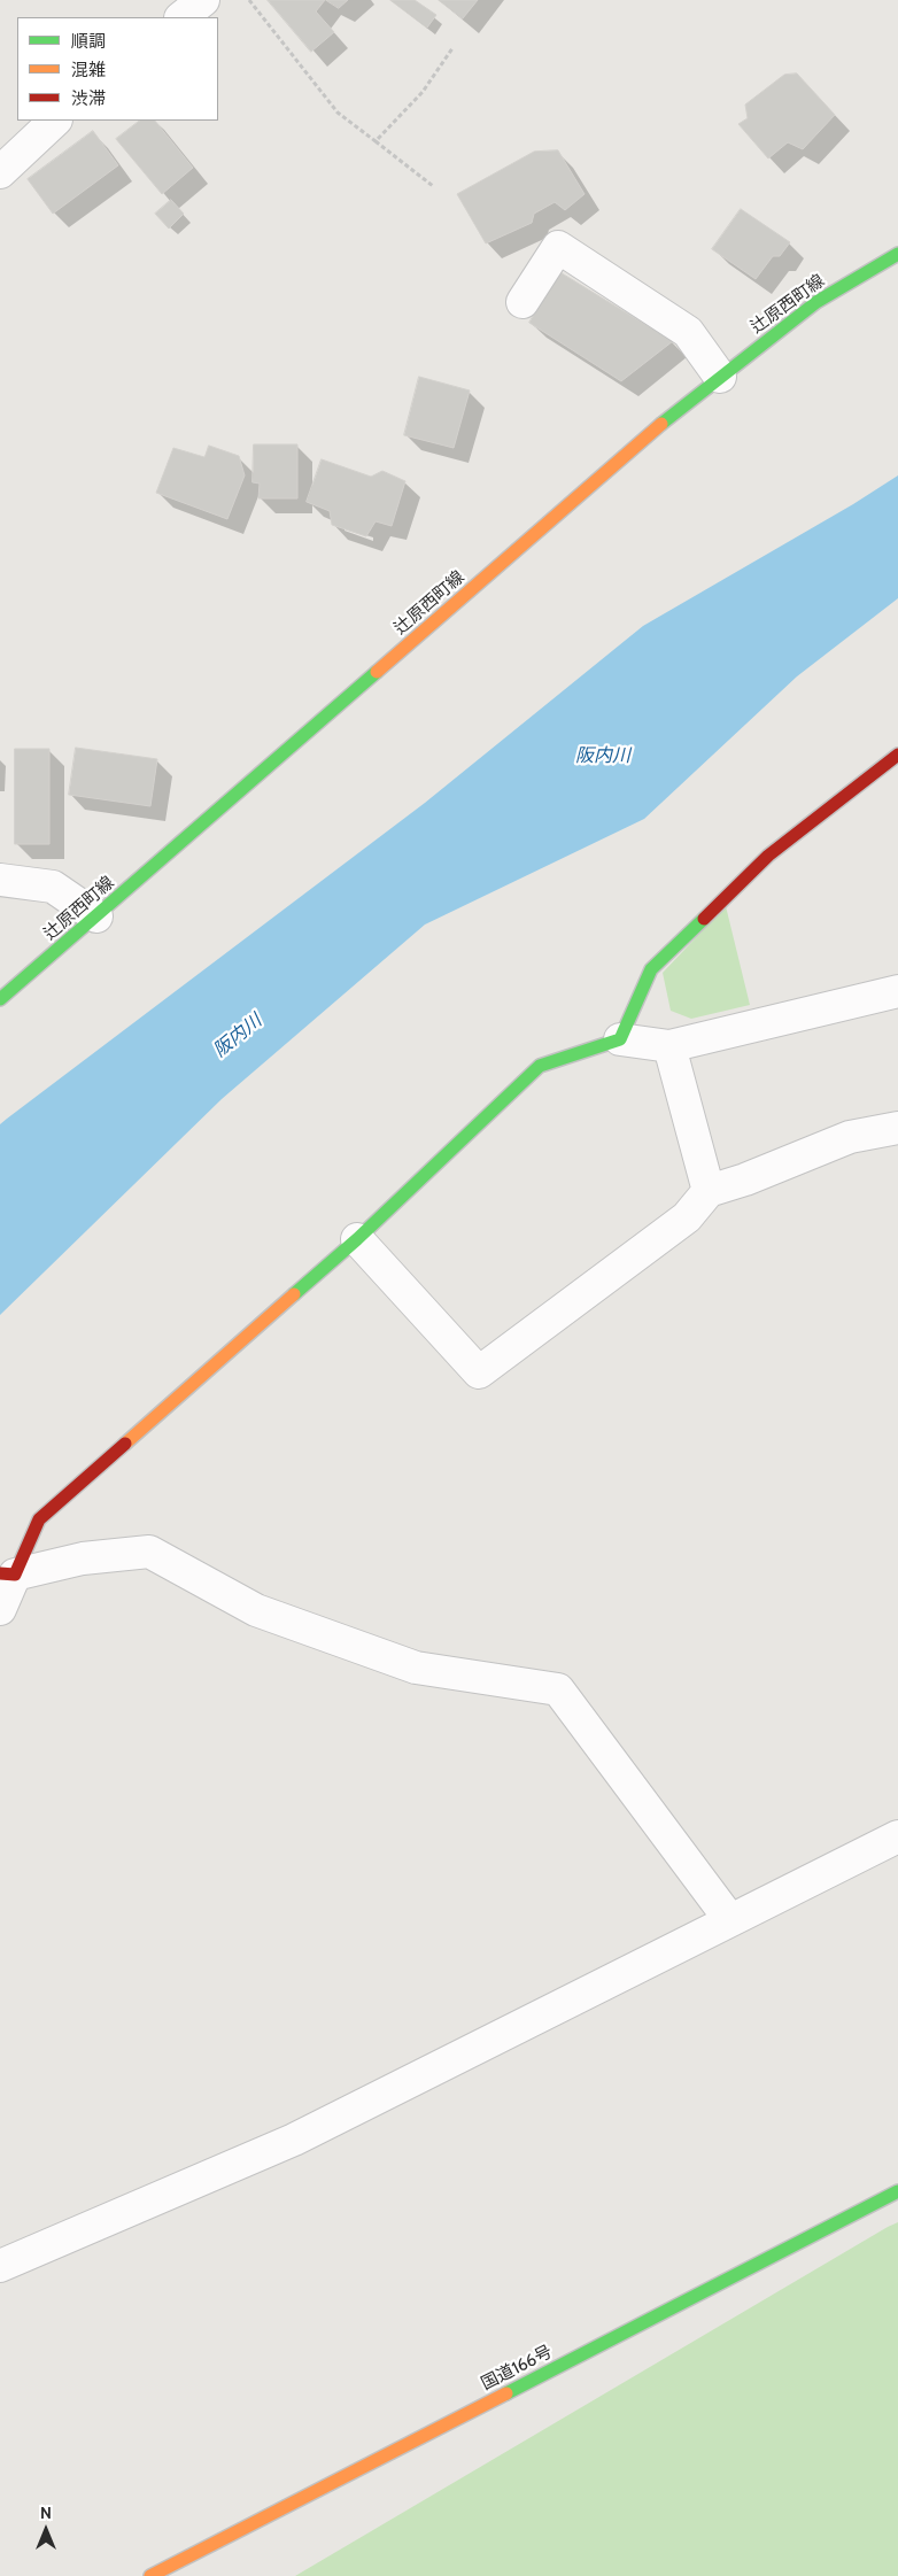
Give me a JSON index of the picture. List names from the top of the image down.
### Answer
{
  "streets": {
    "main road": ["辻原西町線", "国道166号"]
  },
  "water": ["阪内川"],
  "legend": ["順調", "混雑", "渋滞"],
  "north": "top"
}
